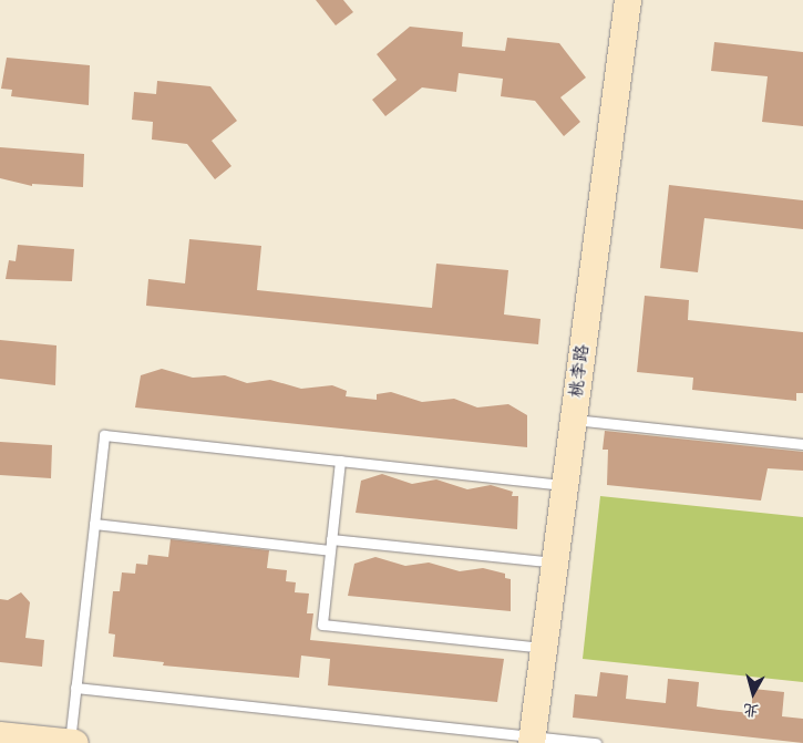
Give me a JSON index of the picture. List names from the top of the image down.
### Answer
{
  "streets": {
    "street": ["桃李路"]
  },
  "north": "bottom"
}
